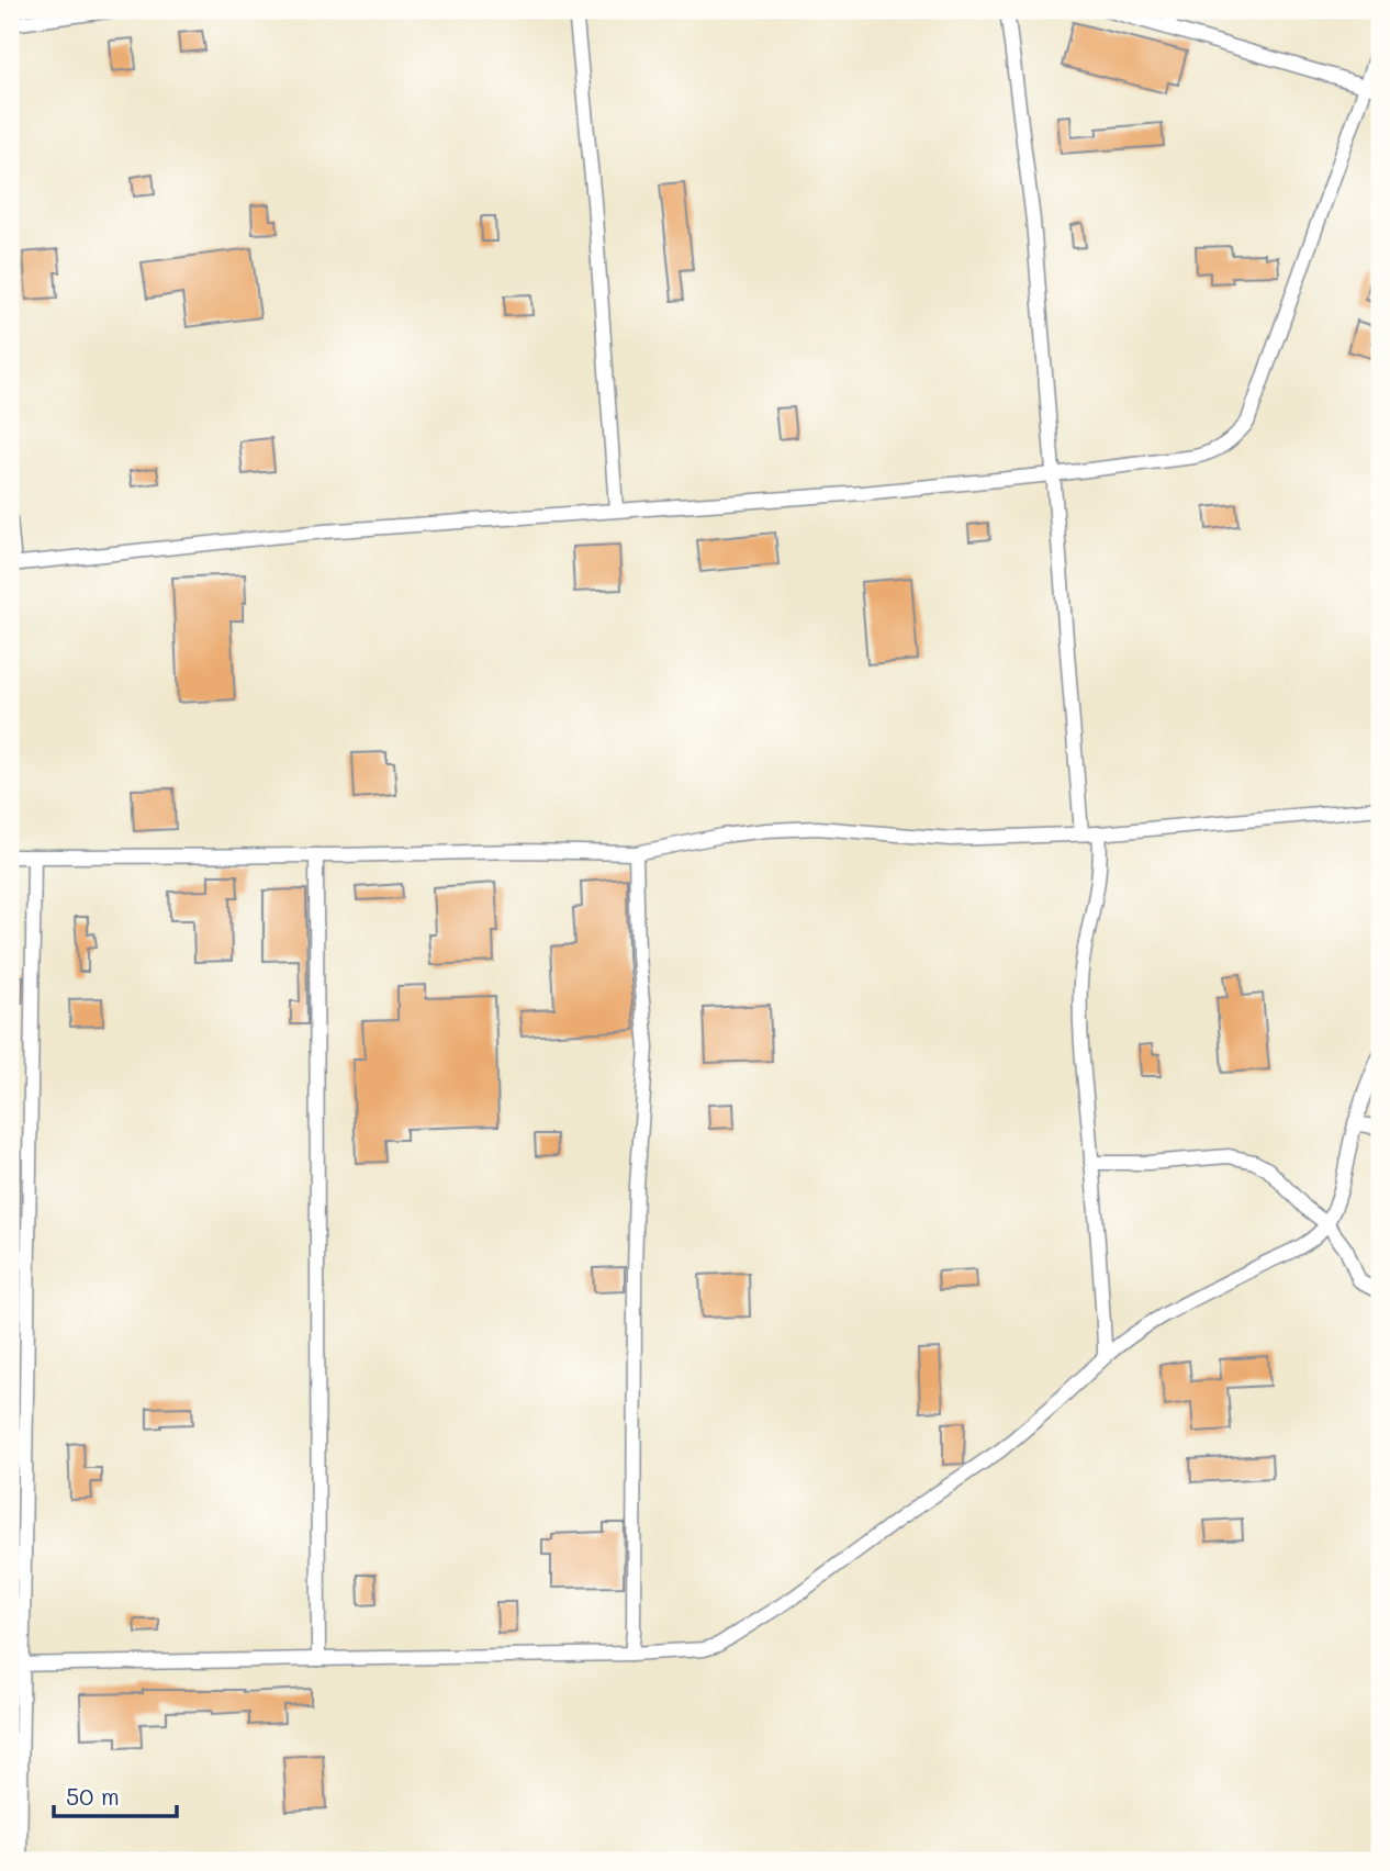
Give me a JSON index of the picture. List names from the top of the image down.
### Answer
{
  "scale_bar": "50 m"
}
